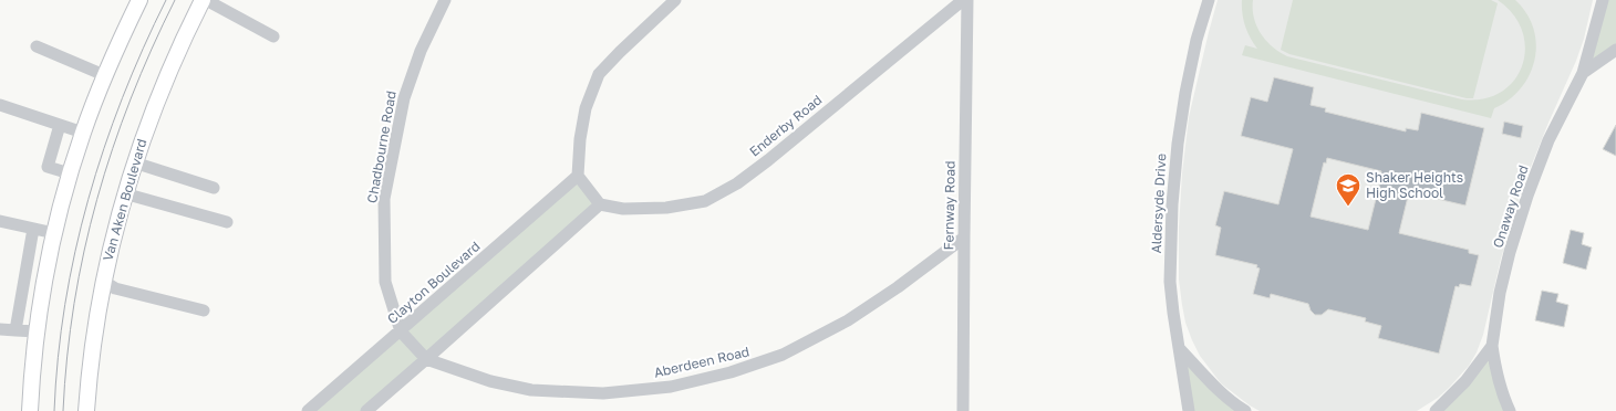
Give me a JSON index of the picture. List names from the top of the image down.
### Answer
{
  "streets": {
    "main road": ["Van Aken Boulevard"],
    "street": [
      "Enderby Road",
      "Chadbourne Road",
      "Aldersyde Drive",
      "Fernway Road",
      "Onaway Road",
      "Clayton Boulevard",
      "Aberdeen Road"
    ]
  },
  "crossings": [
    ["Chadbourne Road", "Clayton Boulevard"],
    ["Chadbourne Road", "Aberdeen Road"],
    ["Fernway Road", "Aberdeen Road"],
    ["Clayton Boulevard", "Aberdeen Road"]
  ],
  "places": {
    "school or university": ["Shaker Heights High School"]
  }
}
